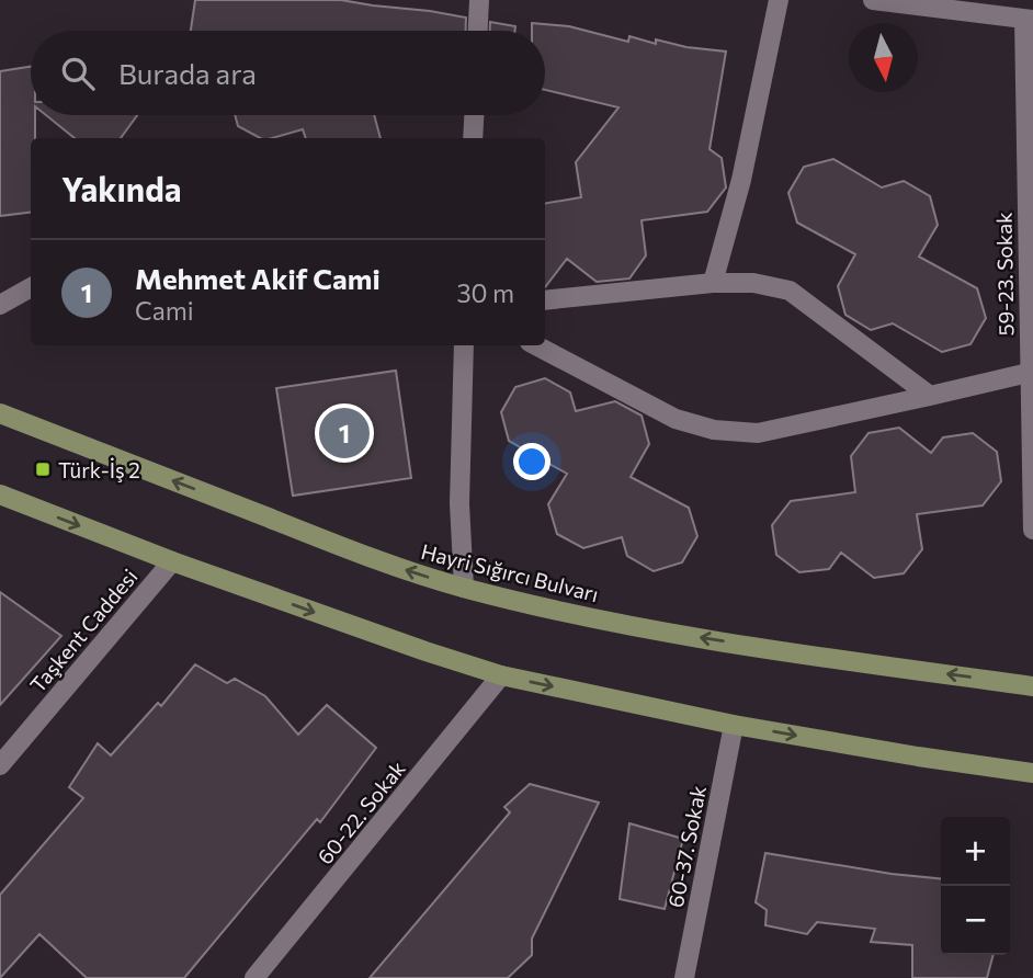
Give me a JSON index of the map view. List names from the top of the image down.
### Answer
{
  "streets": {
    "street": [
      "59-23. Sokak",
      "Hayri Sığırcı Bulvarı",
      "Taşkent Caddesi",
      "60-22. Sokak",
      "60-37. Sokak"
    ]
  },
  "places": {
    "transit": ["Türk-İş 2"]
  },
  "north": "bottom",
  "page": {
    "search": "Burada ara",
    "heading": "Yakında",
    "list": [
      {
        "mark": "1",
        "name": "Mehmet Akif Cami",
        "note": "Cami",
        "value": "30 m"
      }
    ],
    "pins": "1",
    "map_buttons": ["+", "−"]
  }
}
